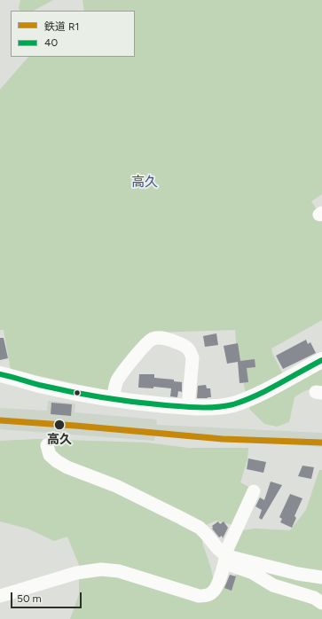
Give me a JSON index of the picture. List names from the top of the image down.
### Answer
{
  "districts": ["高久"],
  "places": ["高久"],
  "lines": ["transit line 40", "rail line R1"],
  "legend": ["鉄道 R1", "40"],
  "scale_bar": "50 m"
}
